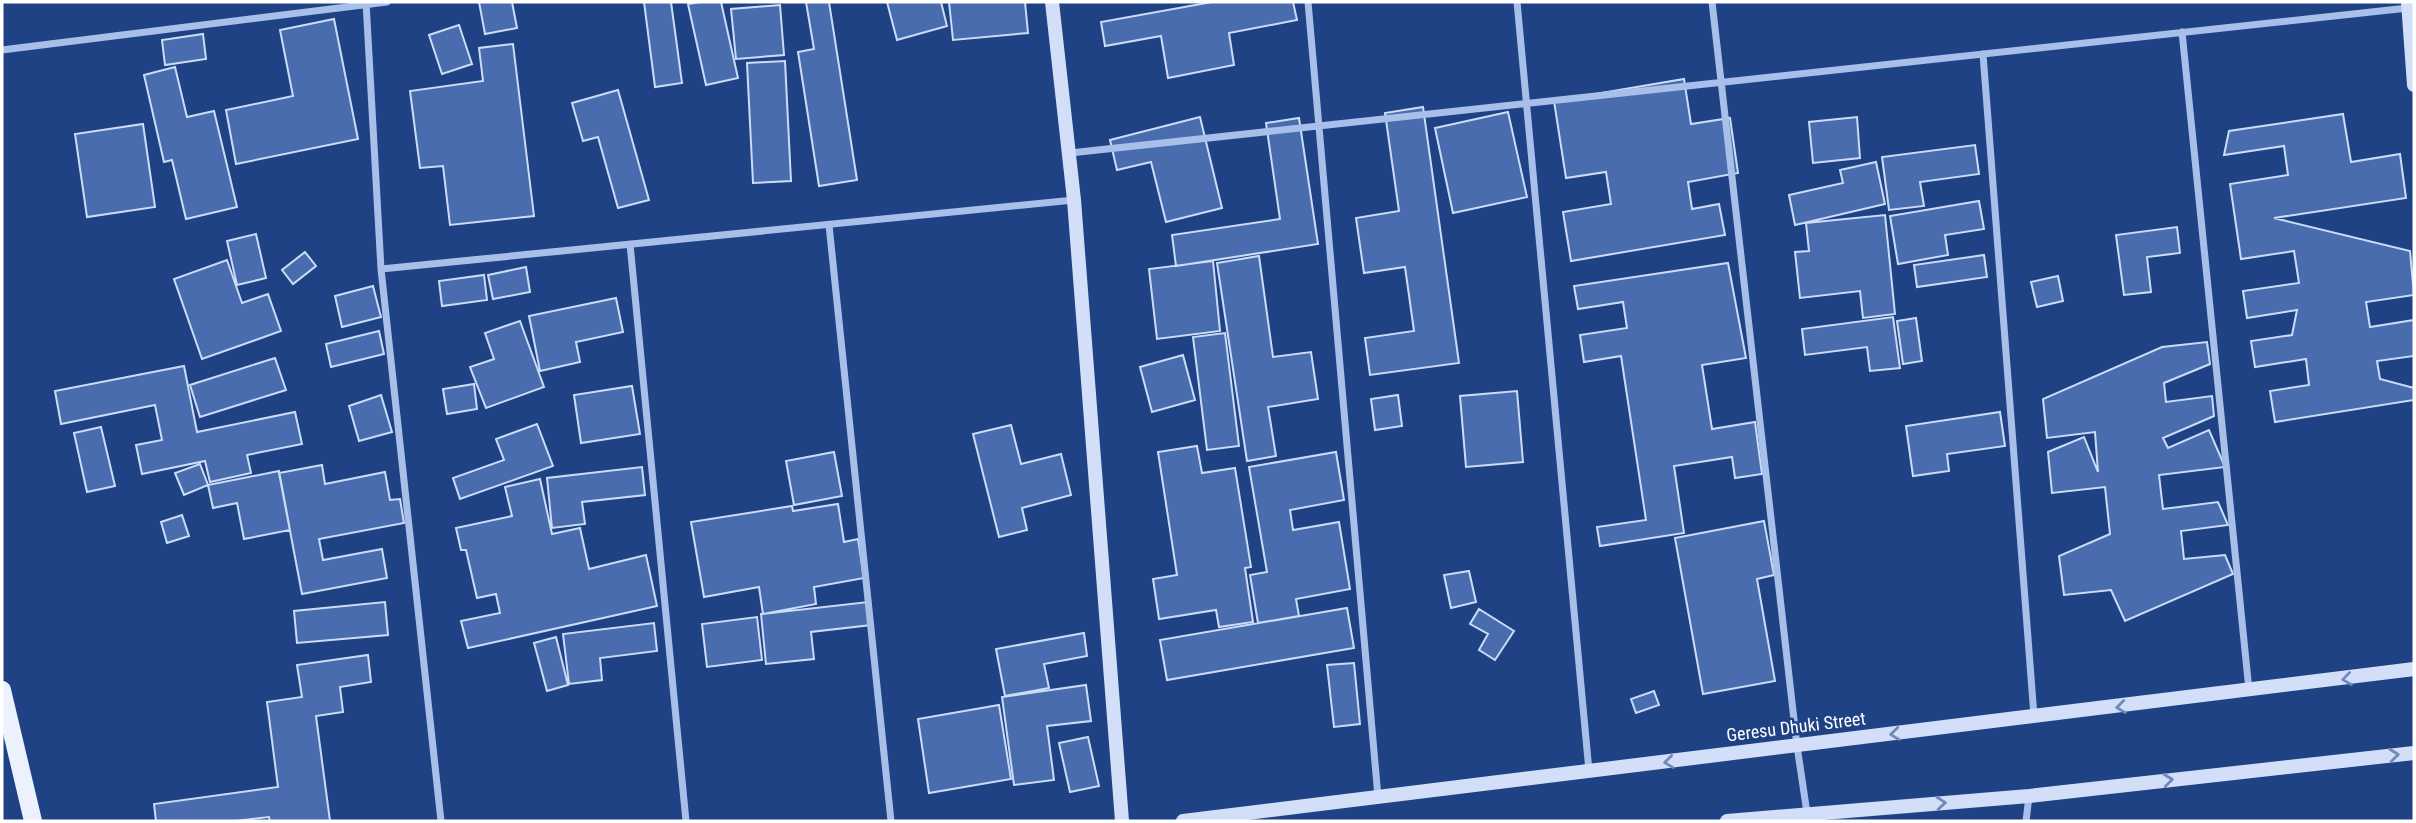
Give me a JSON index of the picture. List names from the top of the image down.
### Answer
{
  "streets": {
    "main road": ["Geresu Dhuki Street"]
  }
}
